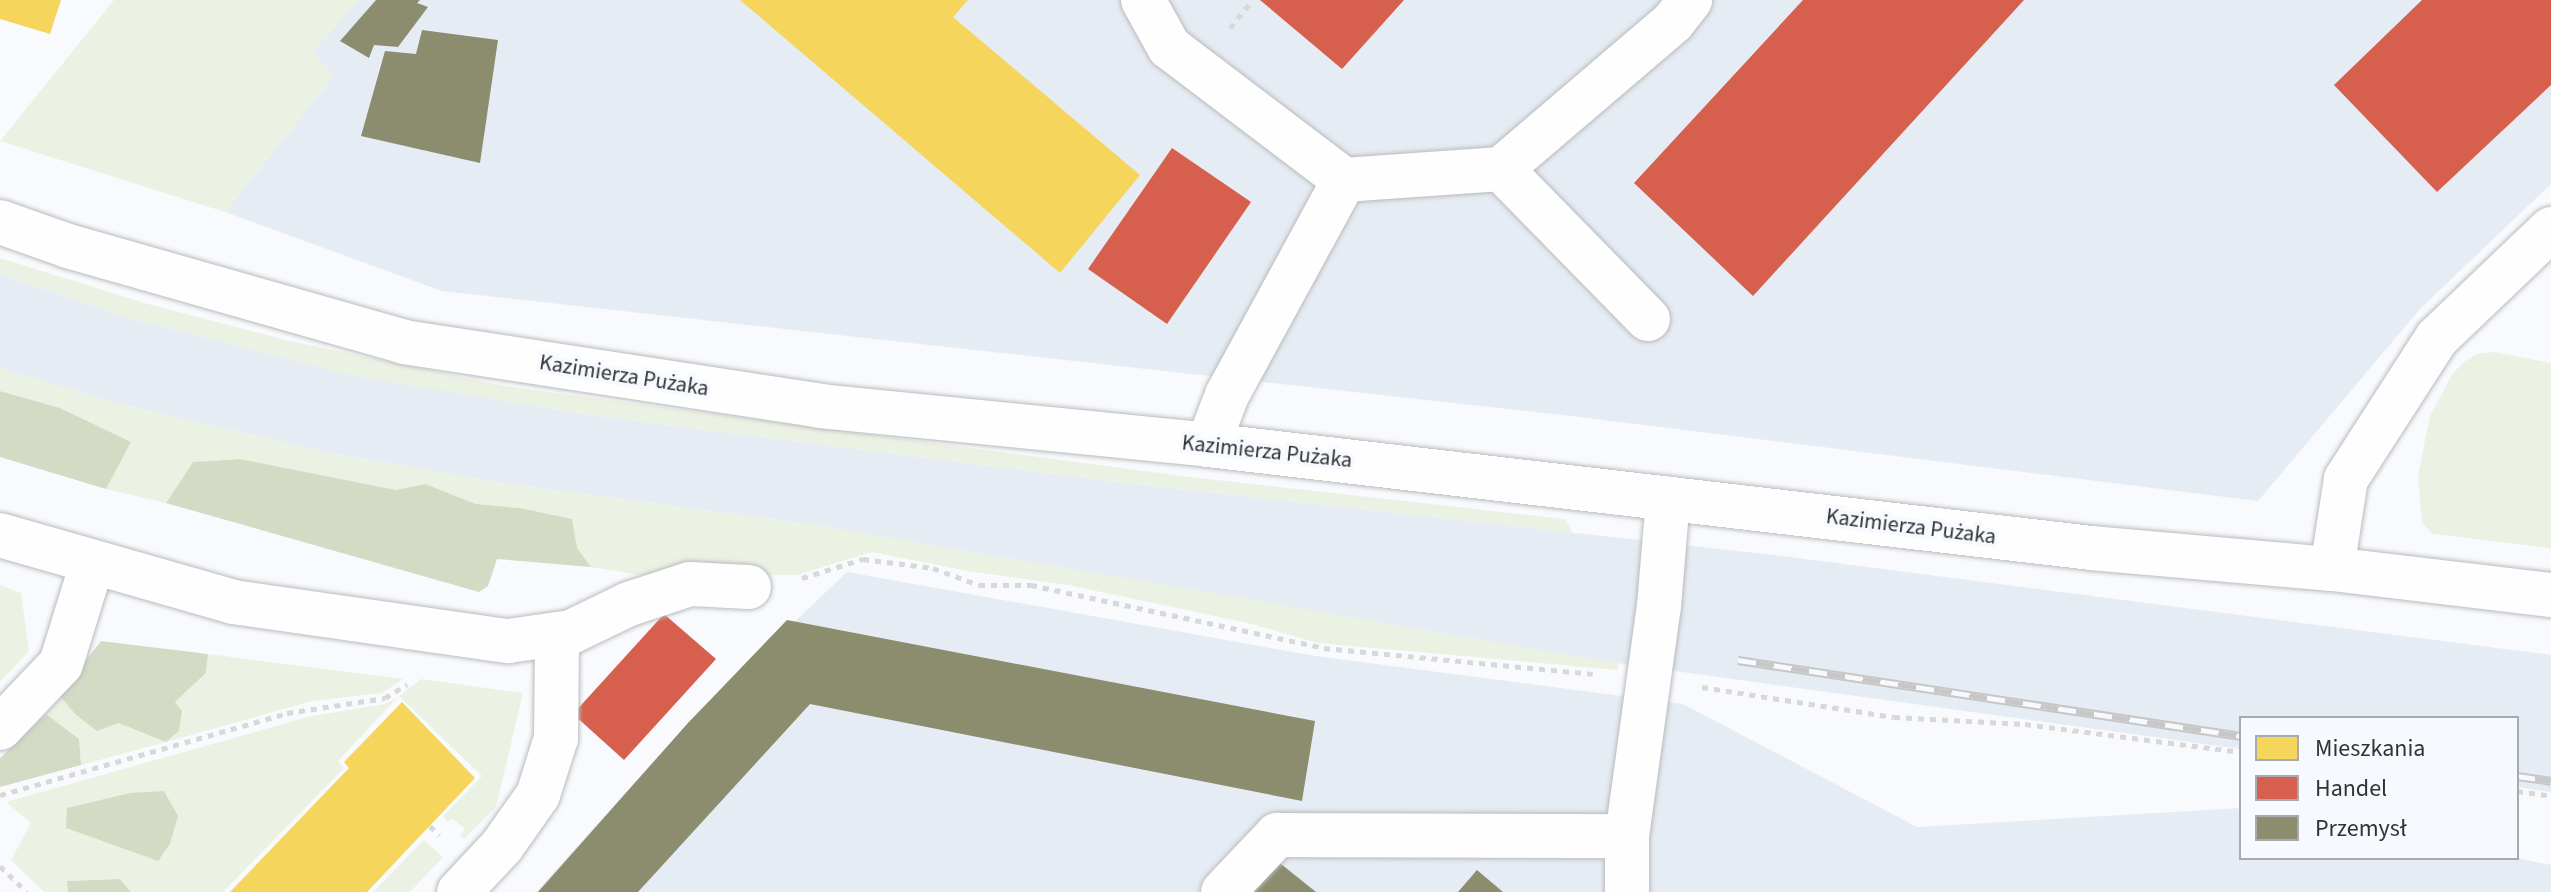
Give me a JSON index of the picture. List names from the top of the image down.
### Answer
{
  "streets": {
    "street": ["Kazimierza Pużaka"]
  },
  "legend": ["Mieszkania", "Handel", "Przemysł"]
}
